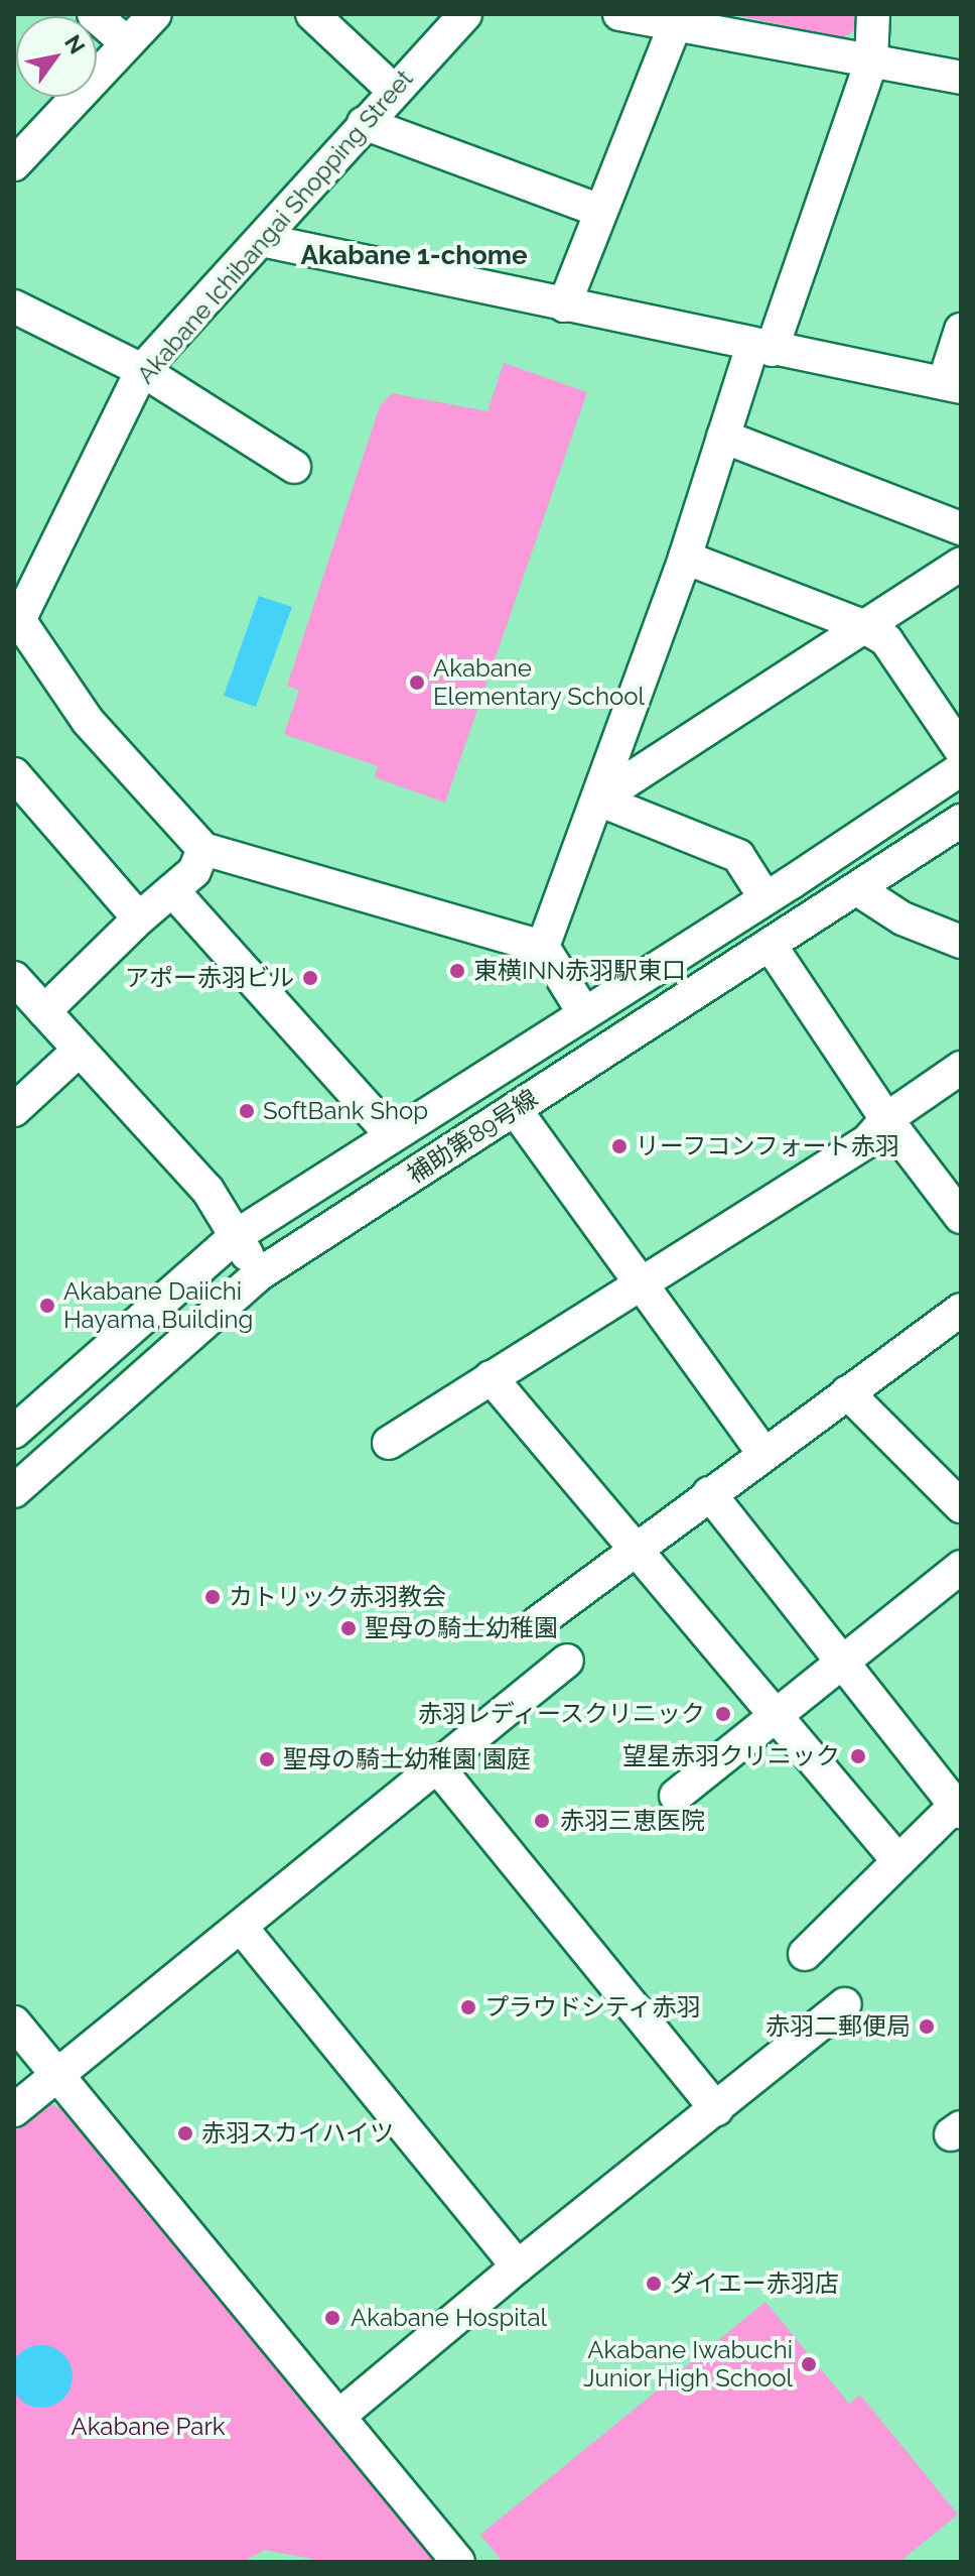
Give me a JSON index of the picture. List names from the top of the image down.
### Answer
{
  "streets": {
    "street": ["Akabane Ichibangai Shopping Street", "補助第89号線"]
  },
  "districts": ["Akabane 1-chome"],
  "parks": ["Akabane Park"],
  "places": [
    "Akabane Elementary School",
    "東横INN赤羽駅東口",
    "アポー赤羽ビル",
    "SoftBank Shop",
    "リーフコンフォート赤羽",
    "Akabane Daiichi Hayama Building",
    "カトリック赤羽教会",
    "聖母の騎士幼稚園",
    "赤羽レディースクリニック",
    "望星赤羽クリニック",
    "聖母の騎士幼稚園 園庭",
    "赤羽三恵医院",
    "プラウドシティ赤羽",
    "赤羽二郵便局",
    "赤羽スカイハイツ",
    "ダイエー赤羽店",
    "Akabane Hospital",
    "Akabane Iwabuchi Junior High School"
  ],
  "north": "top right"
}
